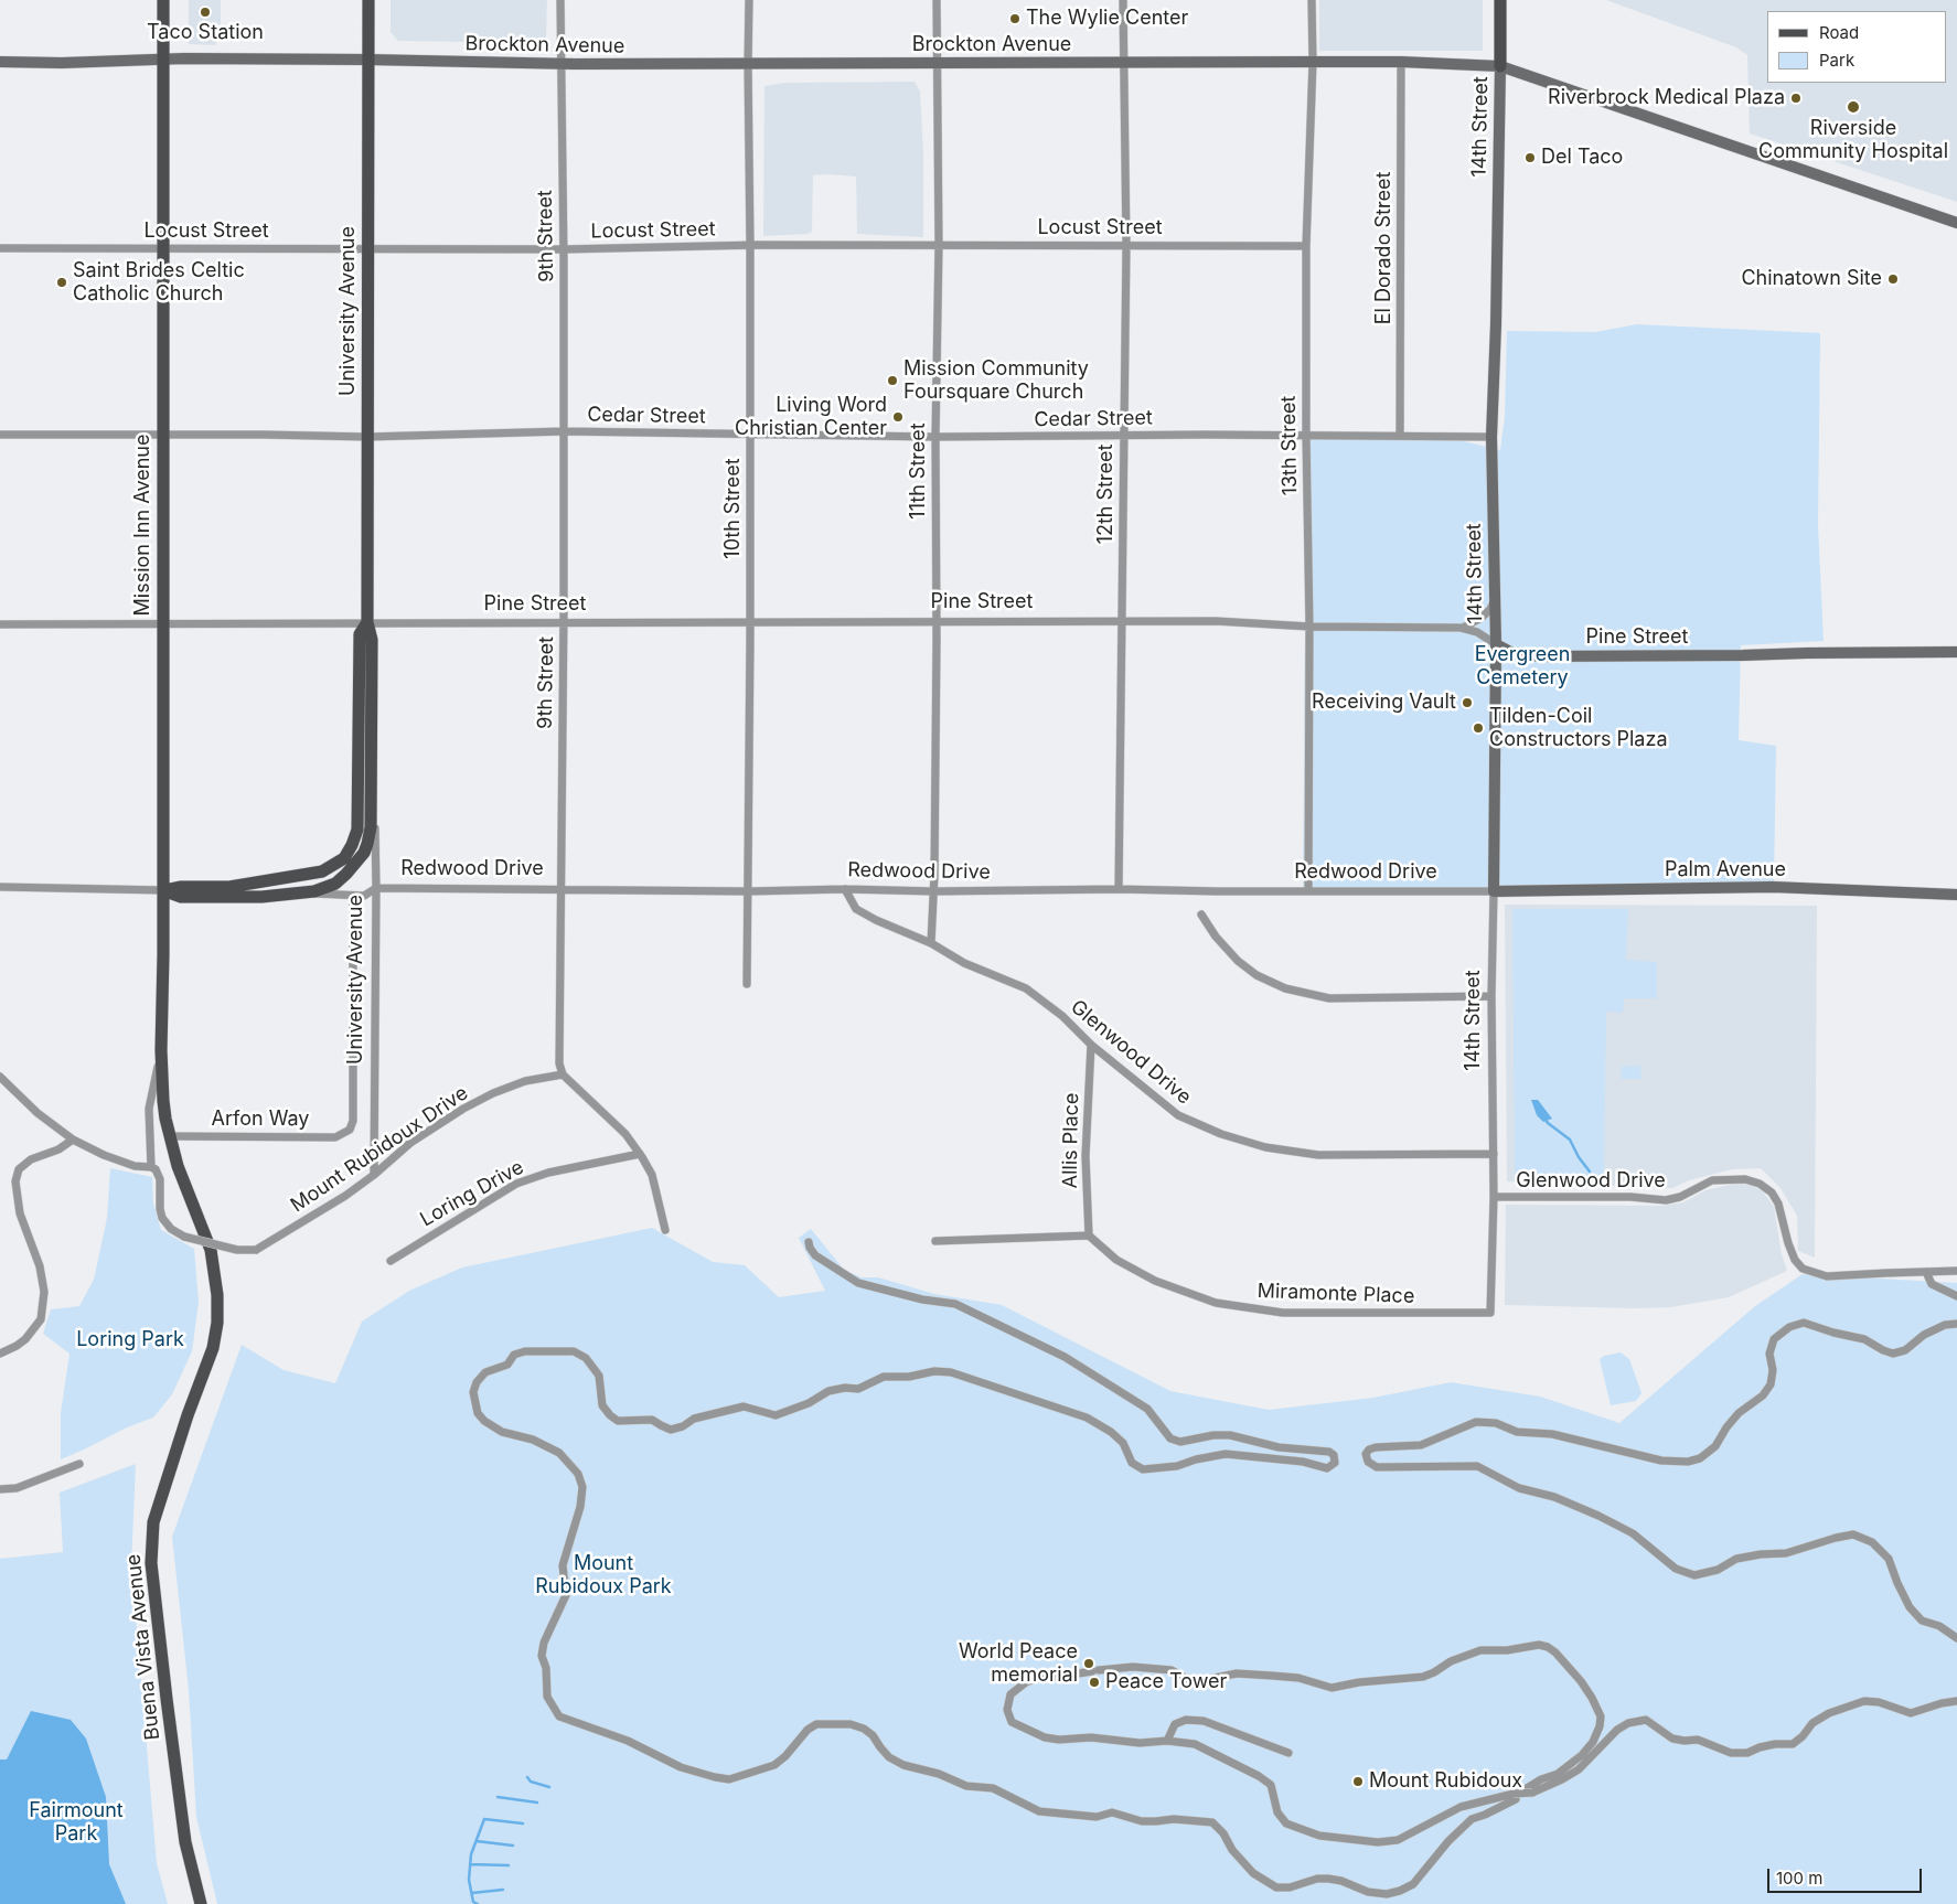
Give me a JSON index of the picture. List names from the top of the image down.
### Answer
{
  "streets": {
    "main road": [
      "14th Street",
      "University Avenue",
      "Mission Inn Avenue",
      "Redwood Drive",
      "Buena Vista Avenue"
    ],
    "street": [
      "Brockton Avenue",
      "Locust Street",
      "9th Street",
      "El Dorado Street",
      "Cedar Street",
      "13th Street",
      "11th Street",
      "12th Street",
      "10th Street",
      "Pine Street",
      "Palm Avenue",
      "Glenwood Drive",
      "Arfon Way",
      "Allis Place",
      "Mount Rubidoux Drive",
      "Loring Drive",
      "Miramonte Place"
    ]
  },
  "crossings": [
    ["Brockton Avenue", "14th Street"],
    ["Brockton Avenue", "9th Street"],
    ["Brockton Avenue", "El Dorado Street"],
    ["Brockton Avenue", "University Avenue"],
    ["Brockton Avenue", "13th Street"],
    ["Brockton Avenue", "11th Street"],
    ["Brockton Avenue", "12th Street"],
    ["Brockton Avenue", "10th Street"],
    ["Brockton Avenue", "Mission Inn Avenue"],
    ["14th Street", "Cedar Street"],
    ["14th Street", "Pine Street"],
    ["14th Street", "Redwood Drive"],
    ["14th Street", "Palm Avenue"],
    ["14th Street", "Glenwood Drive"],
    ["14th Street", "Miramonte Place"],
    ["Locust Street", "9th Street"],
    ["Locust Street", "University Avenue"],
    ["Locust Street", "13th Street"],
    ["Locust Street", "11th Street"],
    ["Locust Street", "12th Street"],
    ["Locust Street", "10th Street"],
    ["Locust Street", "Mission Inn Avenue"],
    ["9th Street", "Cedar Street"],
    ["9th Street", "Pine Street"],
    ["9th Street", "Redwood Drive"],
    ["9th Street", "Mount Rubidoux Drive"],
    ["El Dorado Street", "Cedar Street"],
    ["University Avenue", "Cedar Street"],
    ["University Avenue", "Pine Street"],
    ["University Avenue", "Redwood Drive"],
    ["University Avenue", "Arfon Way"],
    ["University Avenue", "Mount Rubidoux Drive"],
    ["Cedar Street", "13th Street"],
    ["Cedar Street", "11th Street"],
    ["Cedar Street", "12th Street"],
    ["Cedar Street", "10th Street"],
    ["Cedar Street", "Mission Inn Avenue"],
    ["13th Street", "Pine Street"],
    ["13th Street", "Redwood Drive"],
    ["11th Street", "Pine Street"],
    ["11th Street", "Redwood Drive"],
    ["11th Street", "Glenwood Drive"],
    ["12th Street", "Pine Street"],
    ["12th Street", "Redwood Drive"],
    ["10th Street", "Pine Street"],
    ["10th Street", "Redwood Drive"],
    ["Mission Inn Avenue", "Pine Street"],
    ["Mission Inn Avenue", "Redwood Drive"],
    ["Mission Inn Avenue", "Arfon Way"],
    ["Mission Inn Avenue", "Mount Rubidoux Drive"],
    ["Mission Inn Avenue", "Buena Vista Avenue"],
    ["Redwood Drive", "Palm Avenue"],
    ["Redwood Drive", "Glenwood Drive"],
    ["Glenwood Drive", "Allis Place"],
    ["Arfon Way", "Buena Vista Avenue"],
    ["Allis Place", "Miramonte Place"]
  ],
  "parks": [
    "Evergreen Cemetery",
    "Loring Park",
    "Mount Rubidoux Park",
    "Fairmount Park"
  ],
  "places": [
    "Taco Station",
    "The Wylie Center",
    "Riverbrock Medical Plaza",
    "Riverside Community Hospital",
    "Del Taco",
    "Chinatown Site",
    "Saint Brides Celtic Catholic Church",
    "Mission Community Foursquare Church",
    "Living Word Christian Center",
    "Receiving Vault",
    "Tilden-Coil Constructors Plaza",
    "World Peace memorial",
    "Peace Tower",
    "Mount Rubidoux"
  ],
  "legend": ["Road", "Park"],
  "scale_bar": "100 m"
}
